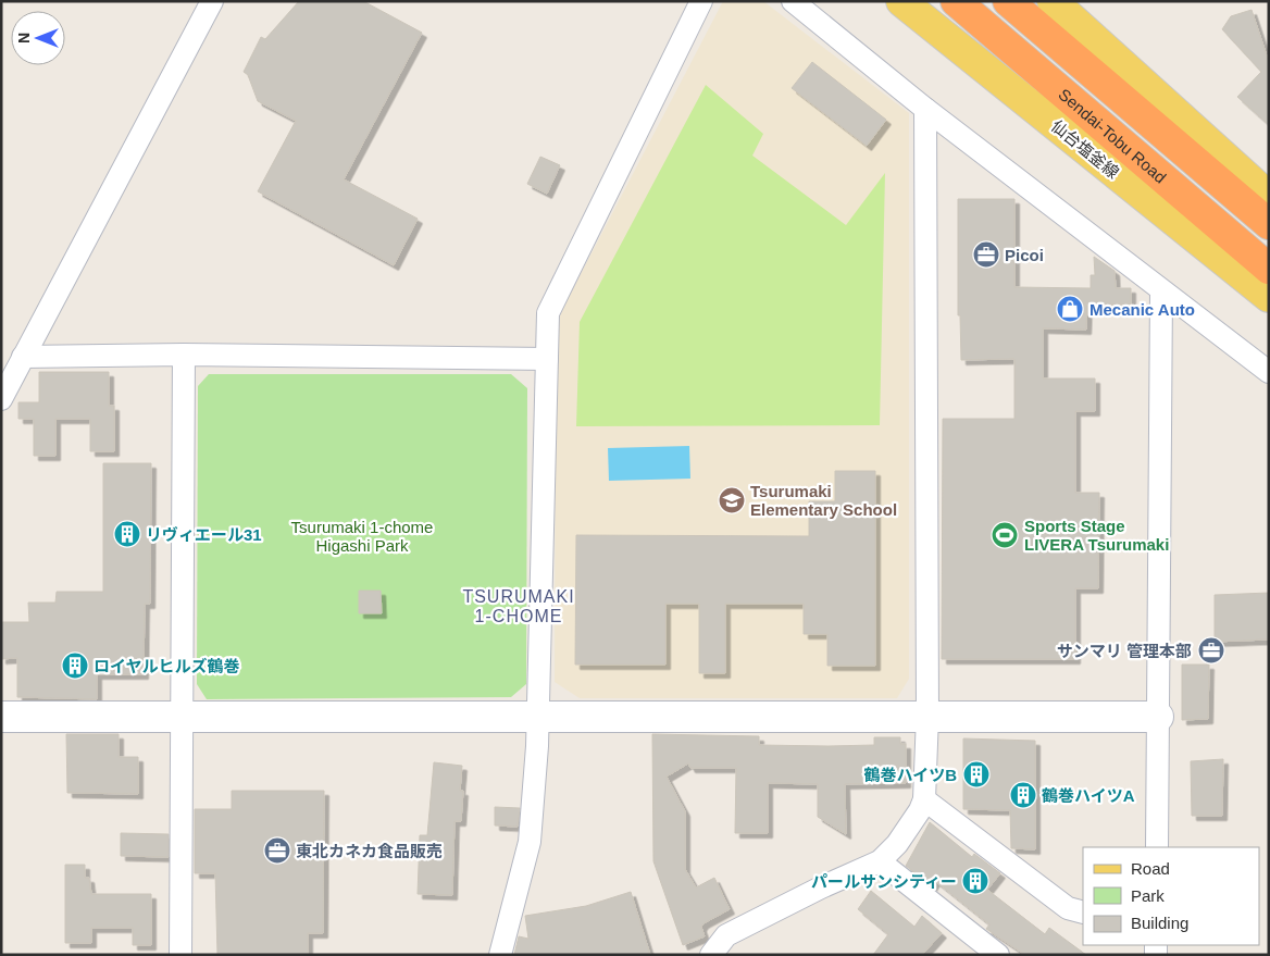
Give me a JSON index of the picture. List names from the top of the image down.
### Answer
{
  "streets": {
    "highway": ["Sendai-Tobu Road"],
    "main road": ["仙台塩釜線"]
  },
  "districts": ["TSURUMAKI 1-CHOME"],
  "parks": ["Tsurumaki 1-chome Higashi Park"],
  "places": {
    "office": ["Picoi", "サンマリ 管理本部", "東北カネカ食品販売"],
    "shop": ["Mecanic Auto"],
    "school or university": ["Tsurumaki Elementary School"],
    "building": [
      "リヴィエール31",
      "ロイヤルヒルズ鶴巻",
      "鶴巻ハイツB",
      "鶴巻ハイツA",
      "パールサンシティー"
    ],
    "sports": ["Sports Stage LIVERA Tsurumaki"]
  },
  "legend": ["Road", "Park", "Building"],
  "north": "left"
}
